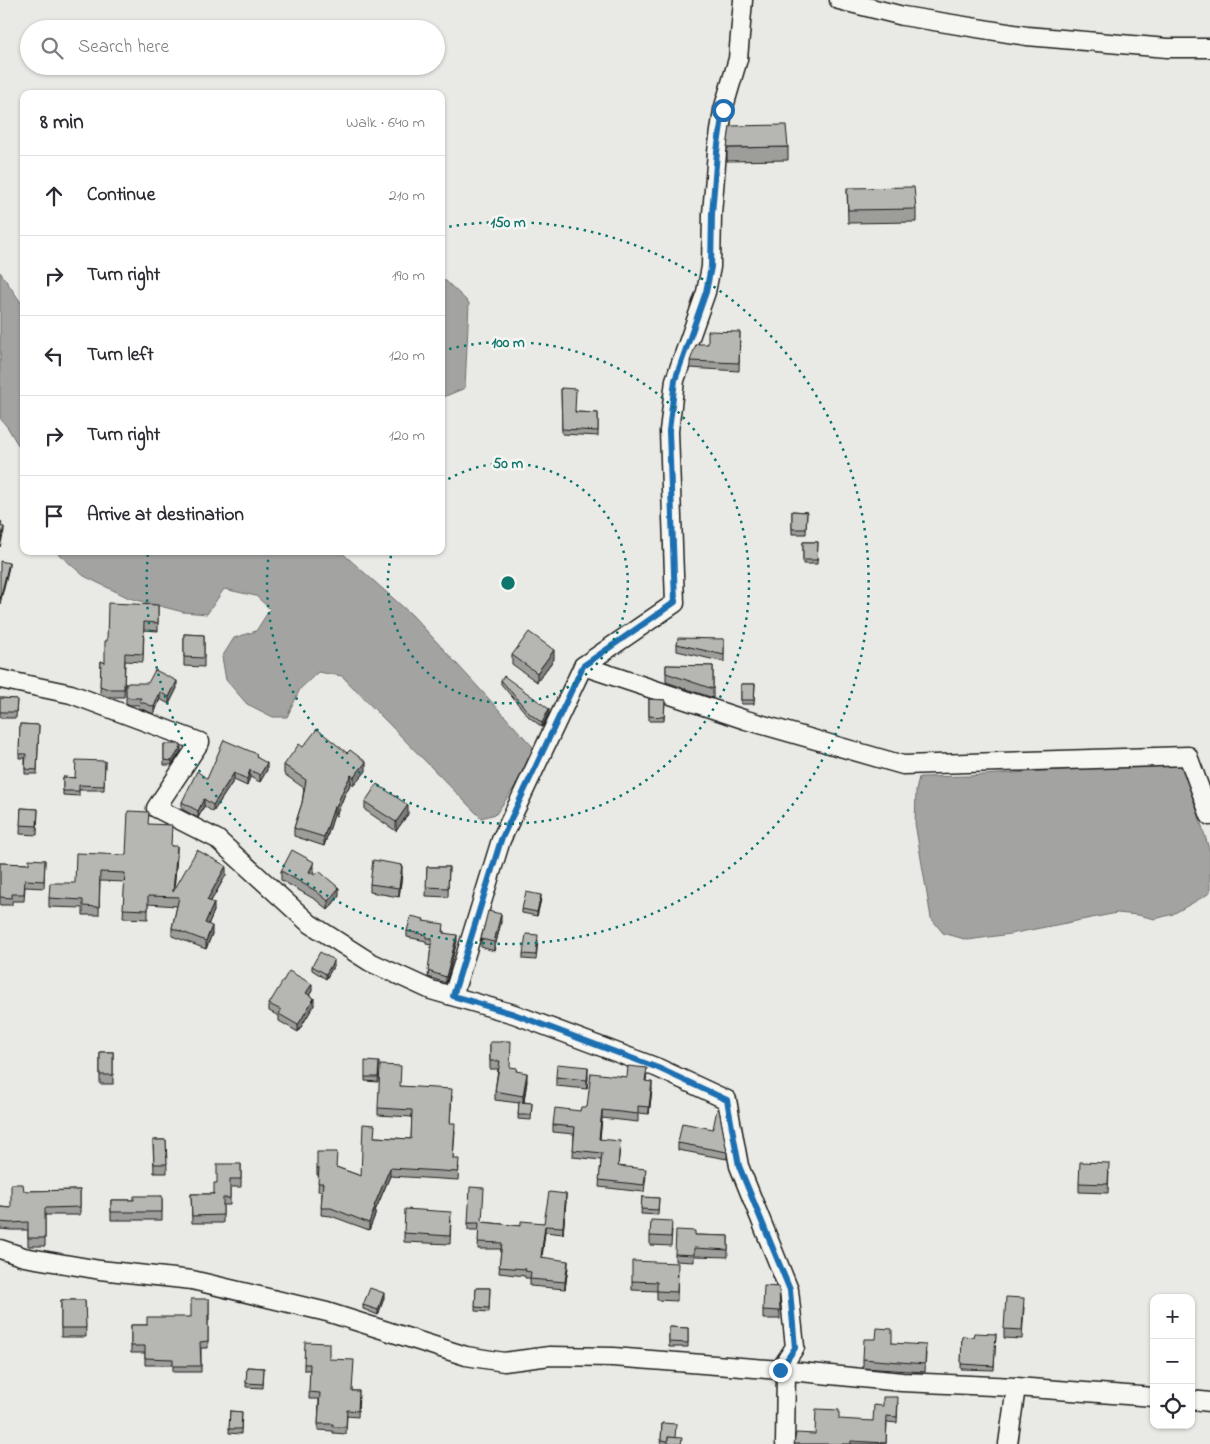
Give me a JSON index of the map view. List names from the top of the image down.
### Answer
{
  "page": {
    "search": "Search here",
    "heading": ["8 min", "Walk · 640 m"],
    "list": [
      ["Continue", "210 m"],
      ["Turn right", "190 m"],
      ["Turn left", "120 m"],
      ["Turn right", "120 m"],
      "Arrive at destination"
    ],
    "map_buttons": ["+", "−"]
  },
  "rings": ["150 m", "100 m", "50 m"]
}
